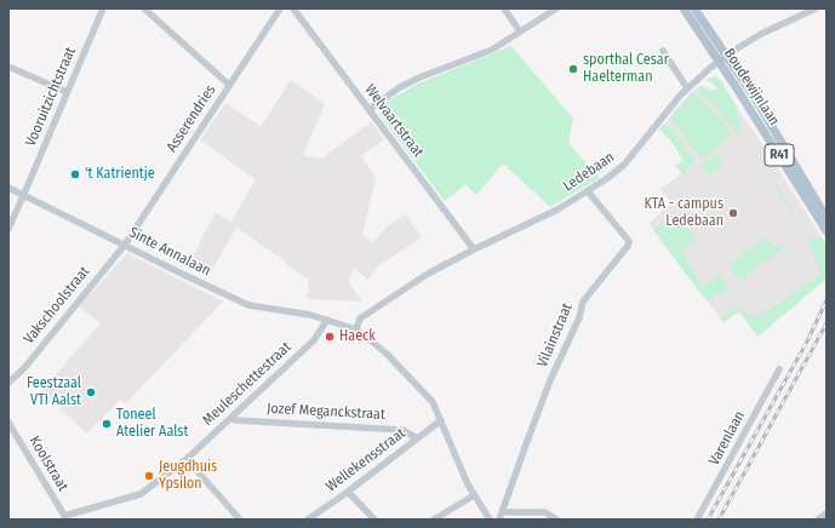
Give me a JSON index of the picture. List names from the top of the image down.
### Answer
{
  "streets": {
    "main road": ["Boudewijnlaan", "R41"],
    "street": [
      "Vooruitzichtstraat",
      "Asserendries",
      "Welvaartstraat",
      "Ledebaan",
      "Sinte Annalaan",
      "Vakschoolstraat",
      "Vilainstraat",
      "Meuleschettestraat",
      "Jozef Meganckstraat",
      "Varenlaan",
      "Wellekensstraat",
      "Koolstraat"
    ]
  },
  "crossings": [
    ["Boudewijnlaan", "Ledebaan"],
    ["Vooruitzichtstraat", "Sinte Annalaan"],
    ["Asserendries", "Sinte Annalaan"],
    ["Asserendries", "Vakschoolstraat"],
    ["Welvaartstraat", "Ledebaan"],
    ["Ledebaan", "Sinte Annalaan"],
    ["Ledebaan", "Vilainstraat"],
    ["Sinte Annalaan", "Vakschoolstraat"],
    ["Sinte Annalaan", "Meuleschettestraat"],
    ["Meuleschettestraat", "Jozef Meganckstraat"],
    ["Meuleschettestraat", "Koolstraat"],
    ["Jozef Meganckstraat", "Wellekensstraat"]
  ],
  "places": [
    "sporthal Cesar Haelterman",
    "'t Katrientje",
    "KTA - campus Ledebaan",
    "Haeck",
    "Feestzaal VTI Aalst",
    "Toneel Atelier Aalst",
    "Jeugdhuis Ypsilon"
  ]
}
